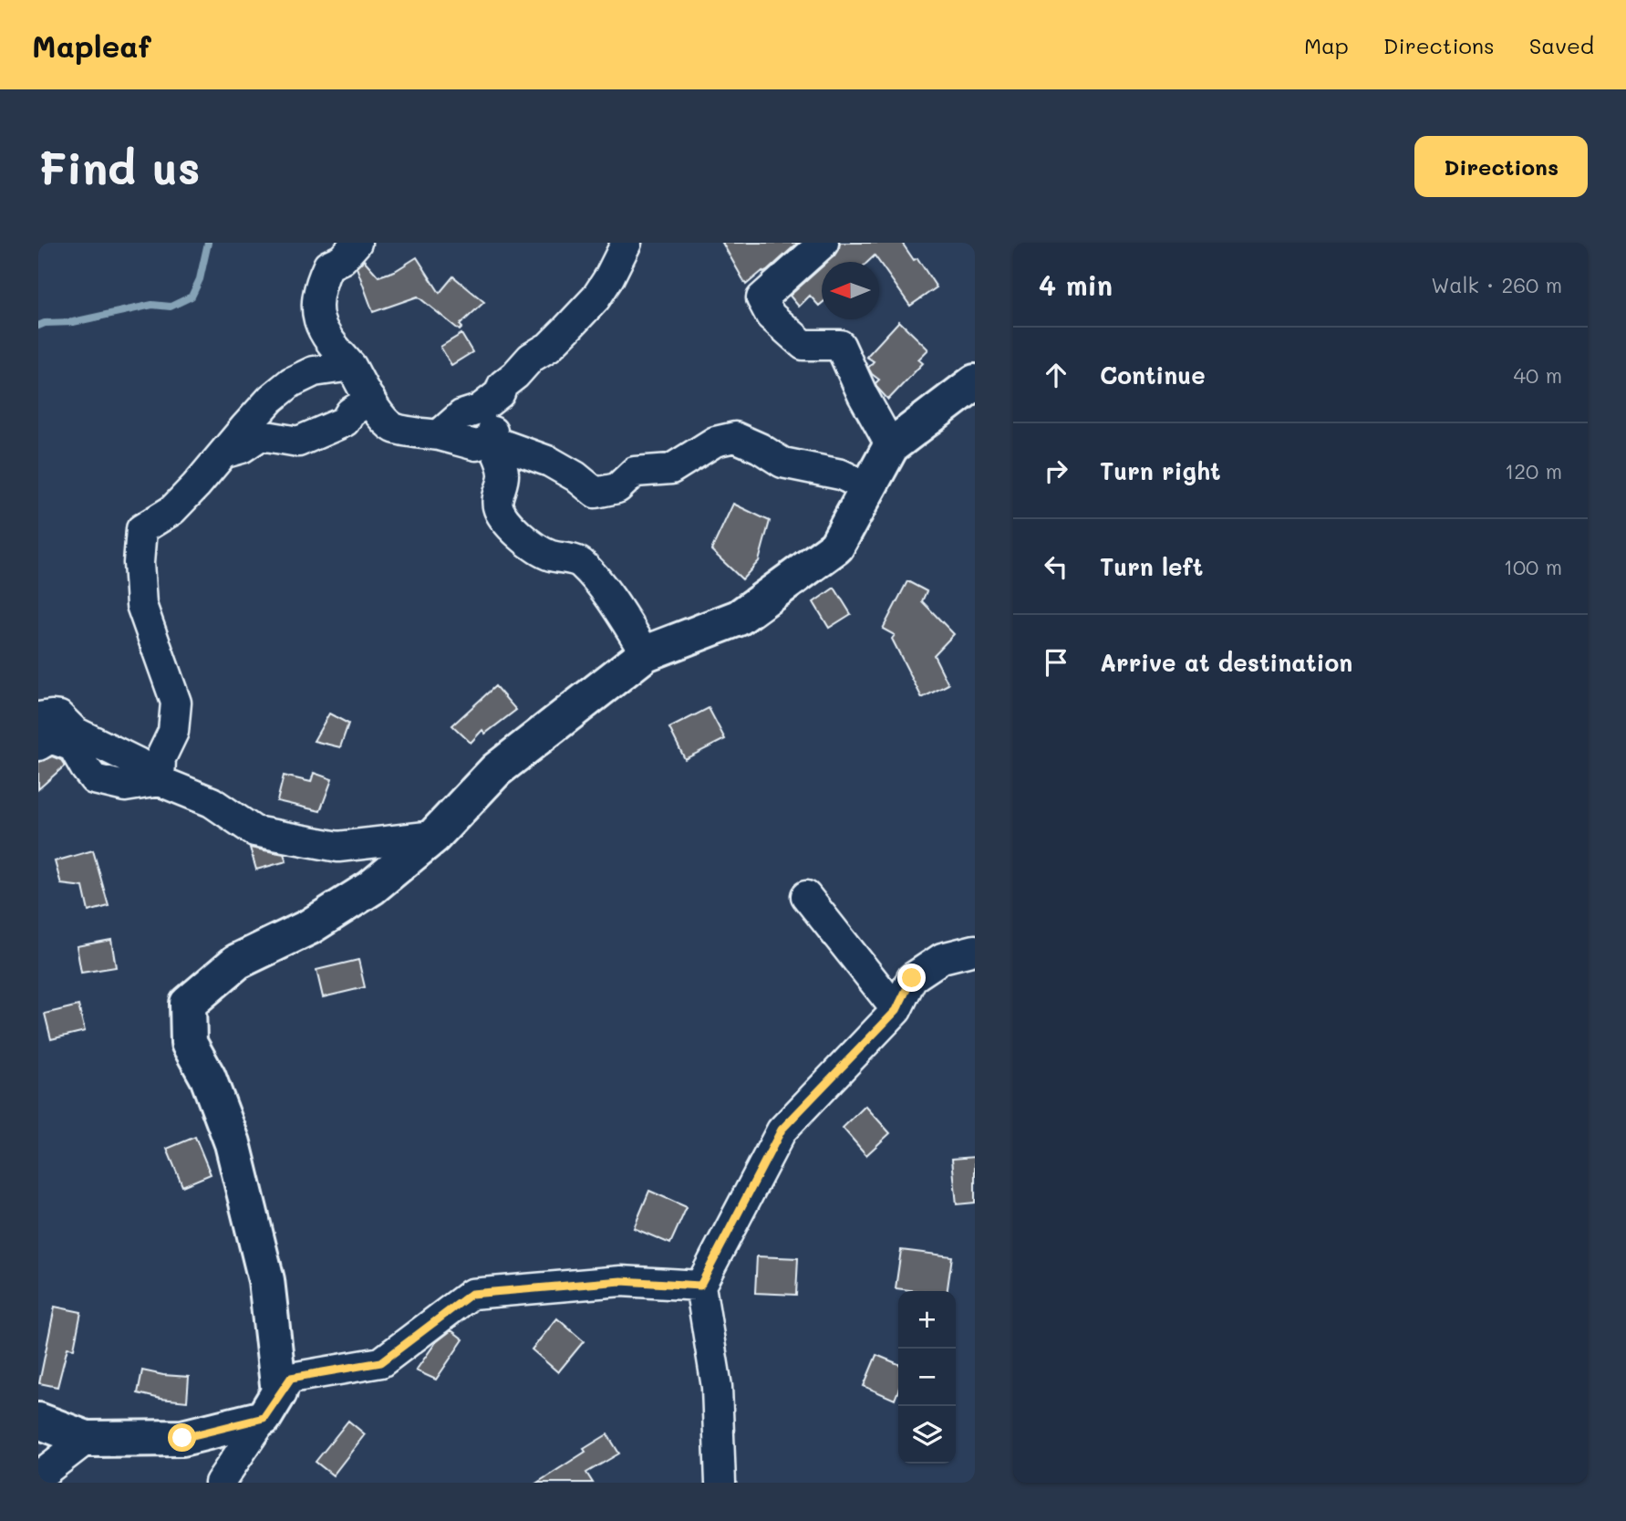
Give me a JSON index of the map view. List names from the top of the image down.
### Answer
{
  "north": "left",
  "page": {
    "header": "Mapleaf",
    "nav": ["Map", "Directions", "Saved"],
    "buttons": "Directions",
    "title": "Find us",
    "heading": ["4 min", "Walk · 260 m"],
    "list": [
      ["Continue", "40 m"],
      ["Turn right", "120 m"],
      ["Turn left", "100 m"],
      "Arrive at destination"
    ],
    "map_buttons": ["+", "−"]
  }
}
